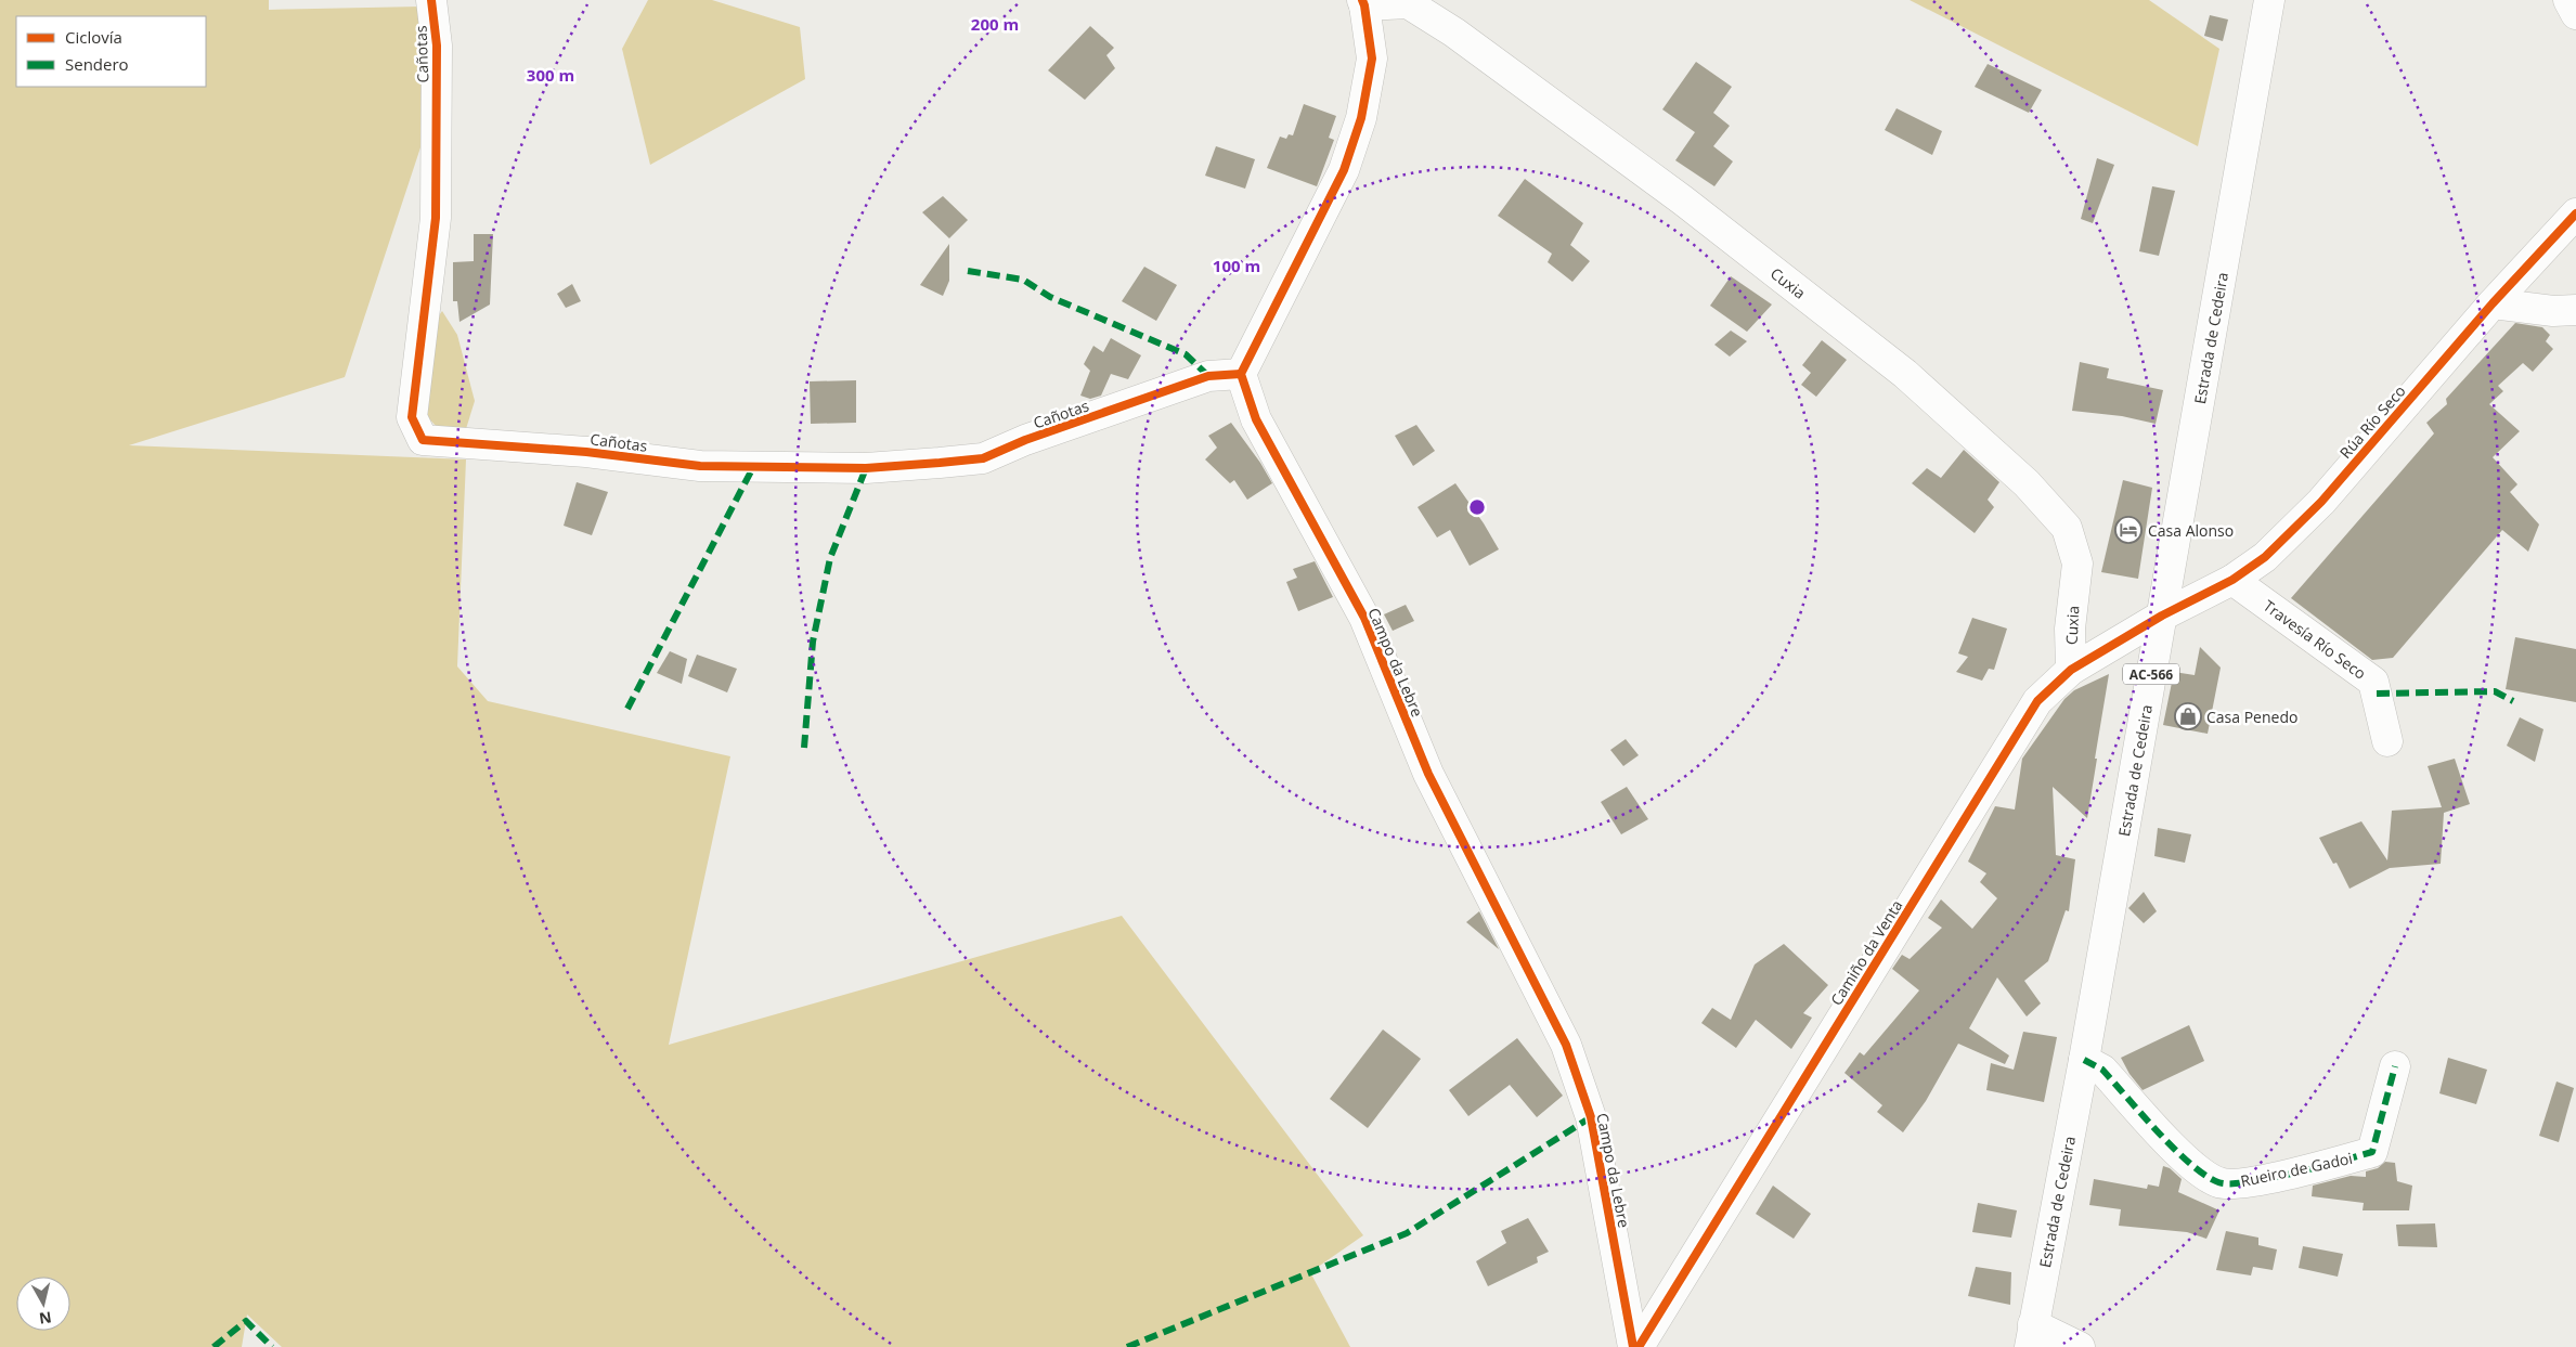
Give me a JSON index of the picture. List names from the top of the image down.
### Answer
{
  "streets": {
    "street": [
      "Cañotas",
      "Cuxia",
      "Estrada de Cedeira",
      "Rúa Río Seco",
      "Travesía Río Seco",
      "Campo da Lebre",
      "AC-566",
      "Camiño da Venta",
      "Rueiro de Gadoi"
    ]
  },
  "crossings": [
    ["Cañotas", "Campo da Lebre"],
    ["Cuxia", "Camiño da Venta"],
    ["Estrada de Cedeira", "Rúa Río Seco"],
    ["Estrada de Cedeira", "Camiño da Venta"],
    ["Estrada de Cedeira", "Rueiro de Gadoi"],
    ["Rúa Río Seco", "Travesía Río Seco"],
    ["Rúa Río Seco", "Camiño da Venta"]
  ],
  "places": {
    "hotel": ["Casa Alonso"],
    "shop": ["Casa Penedo"]
  },
  "legend": ["Ciclovía", "Sendero"],
  "north": "bottom",
  "rings": ["200 m", "300 m", "100 m"]
}
